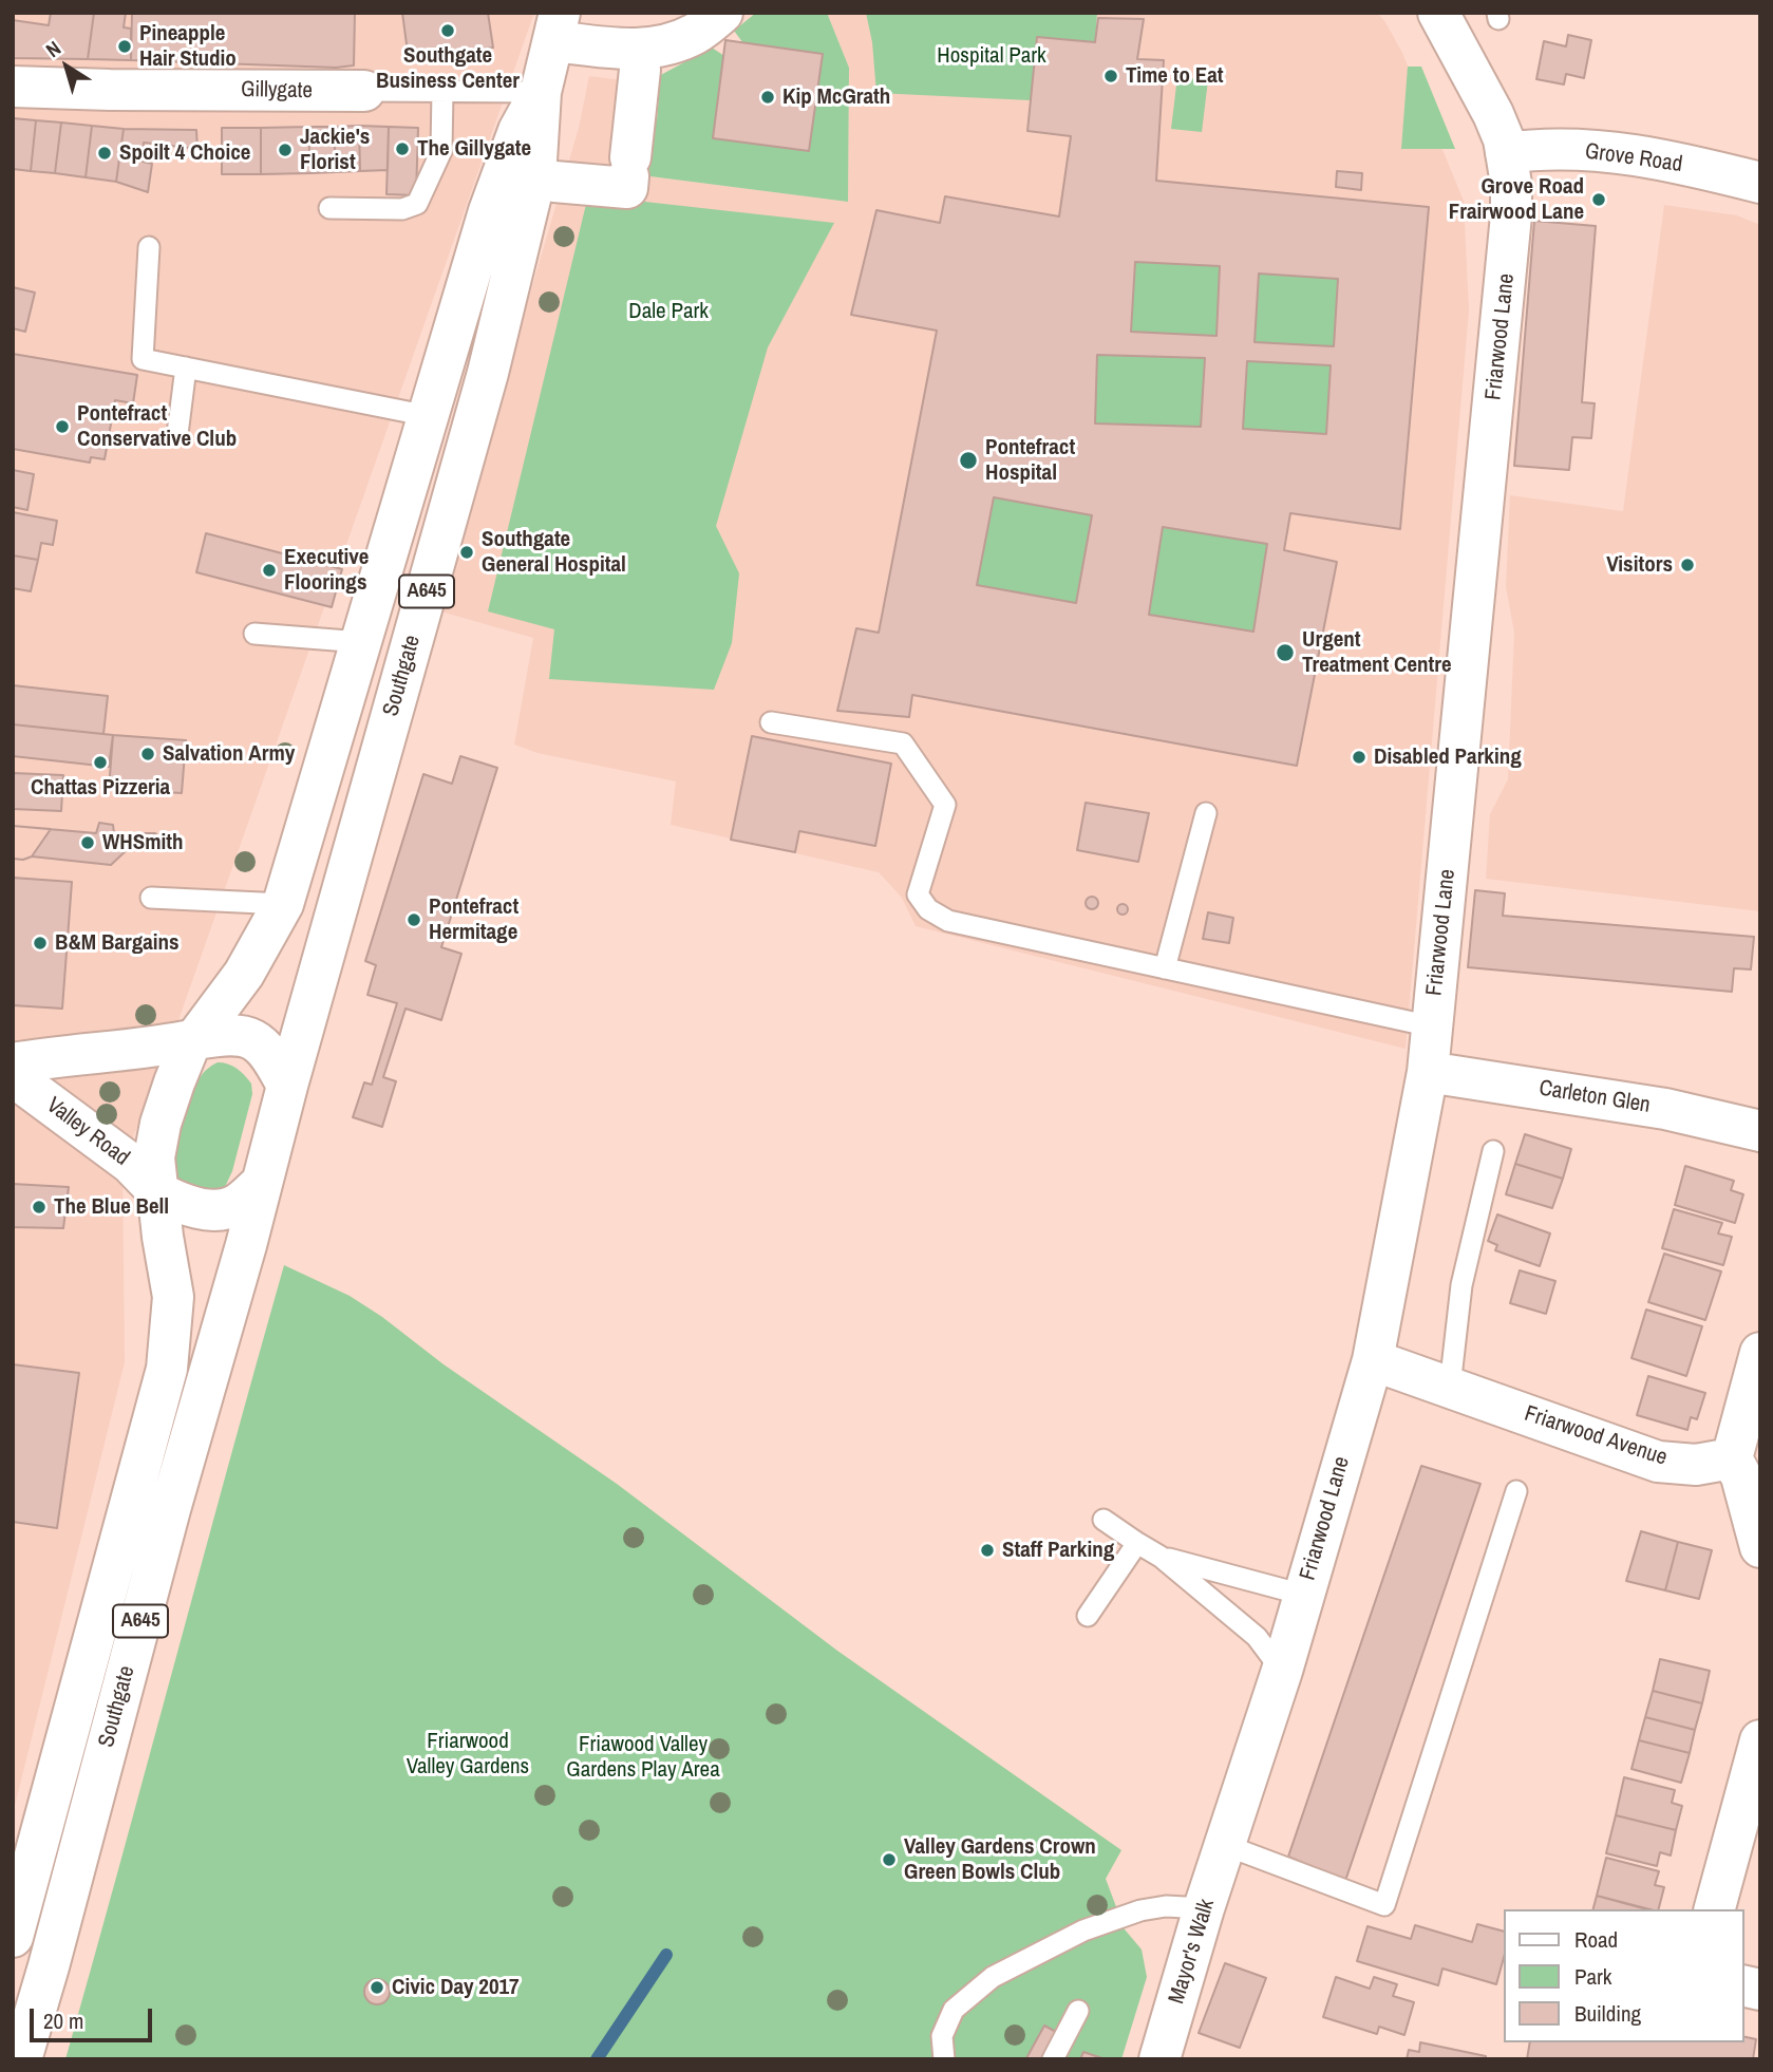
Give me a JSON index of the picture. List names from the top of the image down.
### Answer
{
  "streets": {
    "main road": [
      "Gillygate",
      "Grove Road",
      "Friarwood Lane",
      "A645",
      "Southgate",
      "Carleton Glen",
      "Valley Road",
      "Friarwood Avenue",
      "Mayor's Walk"
    ]
  },
  "crossings": [
    ["Gillygate", "Southgate"],
    ["Grove Road", "Friarwood Lane"],
    ["Friarwood Lane", "Carleton Glen"],
    ["Friarwood Lane", "Friarwood Avenue"],
    ["Friarwood Lane", "Mayor's Walk"],
    ["Southgate", "Valley Road"]
  ],
  "parks": [
    "Hospital Park",
    "Dale Park",
    "Friarwood Valley Gardens",
    "Friawood Valley Gardens Play Area"
  ],
  "places": [
    "Southgate Business Center",
    "Pineapple Hair Studio",
    "Time to Eat",
    "Kip McGrath",
    "The Gillygate",
    "Jackie's Florist",
    "Spoilt 4 Choice",
    "Grove Road Frairwood Lane",
    "Pontefract Conservative Club",
    "Pontefract Hospital",
    "Southgate General Hospital",
    "Visitors",
    "Executive Floorings",
    "Urgent Treatment Centre",
    "Salvation Army",
    "Disabled Parking",
    "Chattas Pizzeria",
    "WHSmith",
    "Pontefract Hermitage",
    "B&M Bargains",
    "The Blue Bell",
    "Staff Parking",
    "Valley Gardens Crown Green Bowls Club",
    "Civic Day 2017"
  ],
  "legend": ["Road", "Park", "Building"],
  "scale_bar": "20 m",
  "north": "top left"
}
